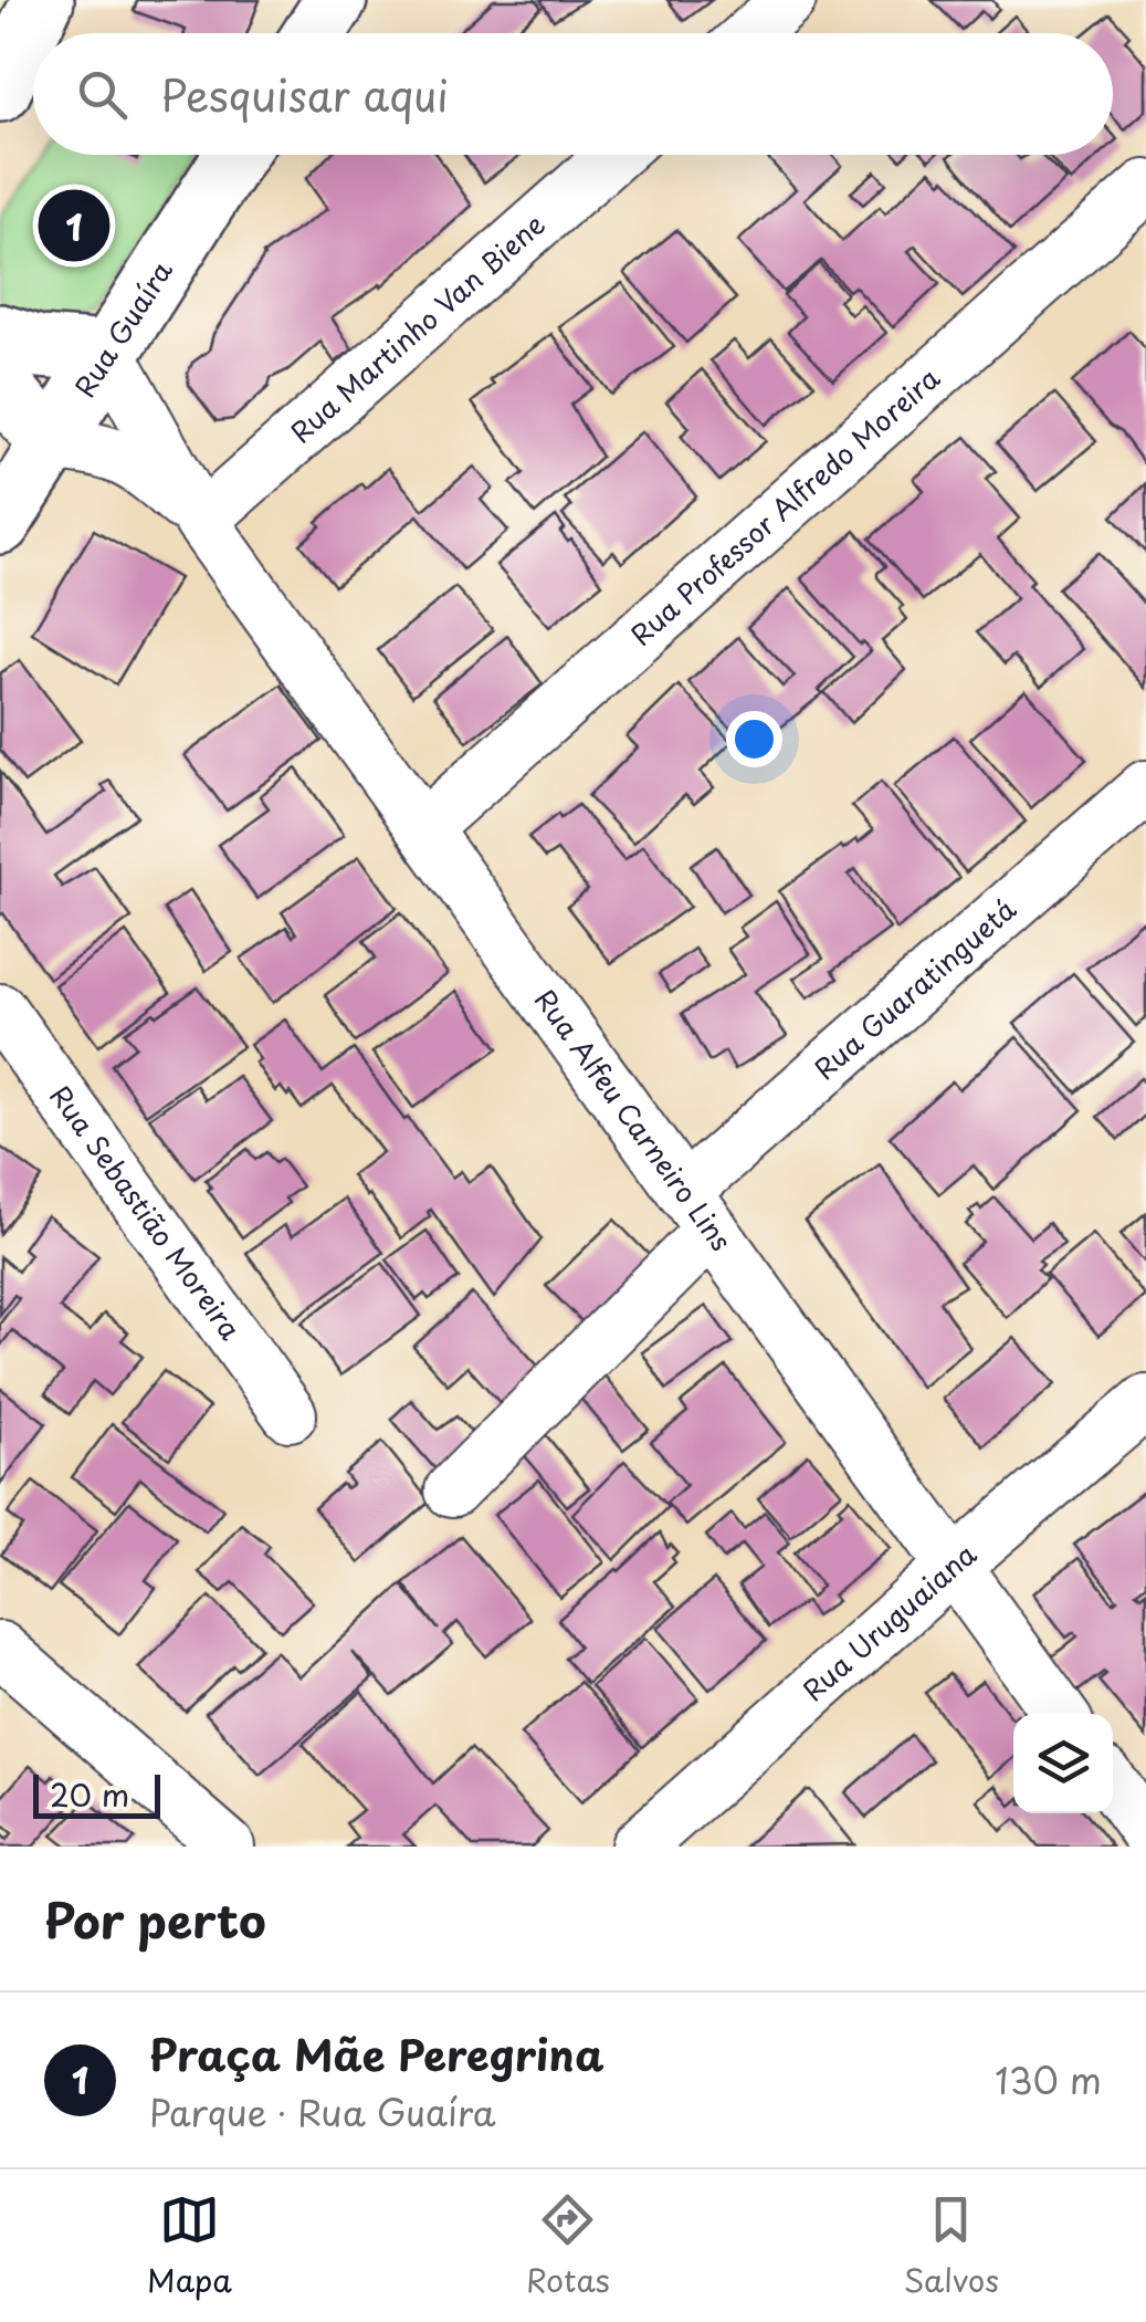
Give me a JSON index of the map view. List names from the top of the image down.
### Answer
{
  "streets": {
    "main road": ["Rua Guaíra"],
    "street": [
      "Rua Martinho Van Biene",
      "Rua Professor Alfredo Moreira",
      "Rua Guaratinguetá",
      "Rua Alfeu Carneiro Lins",
      "Rua Sebastião Moreira",
      "Rua Uruguaiana"
    ]
  },
  "crossings": [
    ["Rua Martinho Van Biene", "Rua Alfeu Carneiro Lins"],
    ["Rua Guaíra", "Rua Alfeu Carneiro Lins"],
    ["Rua Professor Alfredo Moreira", "Rua Alfeu Carneiro Lins"],
    ["Rua Guaratinguetá", "Rua Alfeu Carneiro Lins"],
    ["Rua Alfeu Carneiro Lins", "Rua Uruguaiana"]
  ],
  "scale_bar": "20 m",
  "page": {
    "search": "Pesquisar aqui",
    "pins": "1",
    "scale": "20 m",
    "heading": "Por perto",
    "list": [
      {
        "mark": "1",
        "name": "Praça Mãe Peregrina",
        "note": "Parque · Rua Guaíra",
        "value": "130 m"
      }
    ],
    "nav": ["Mapa", "Rotas", "Salvos"]
  }
}
